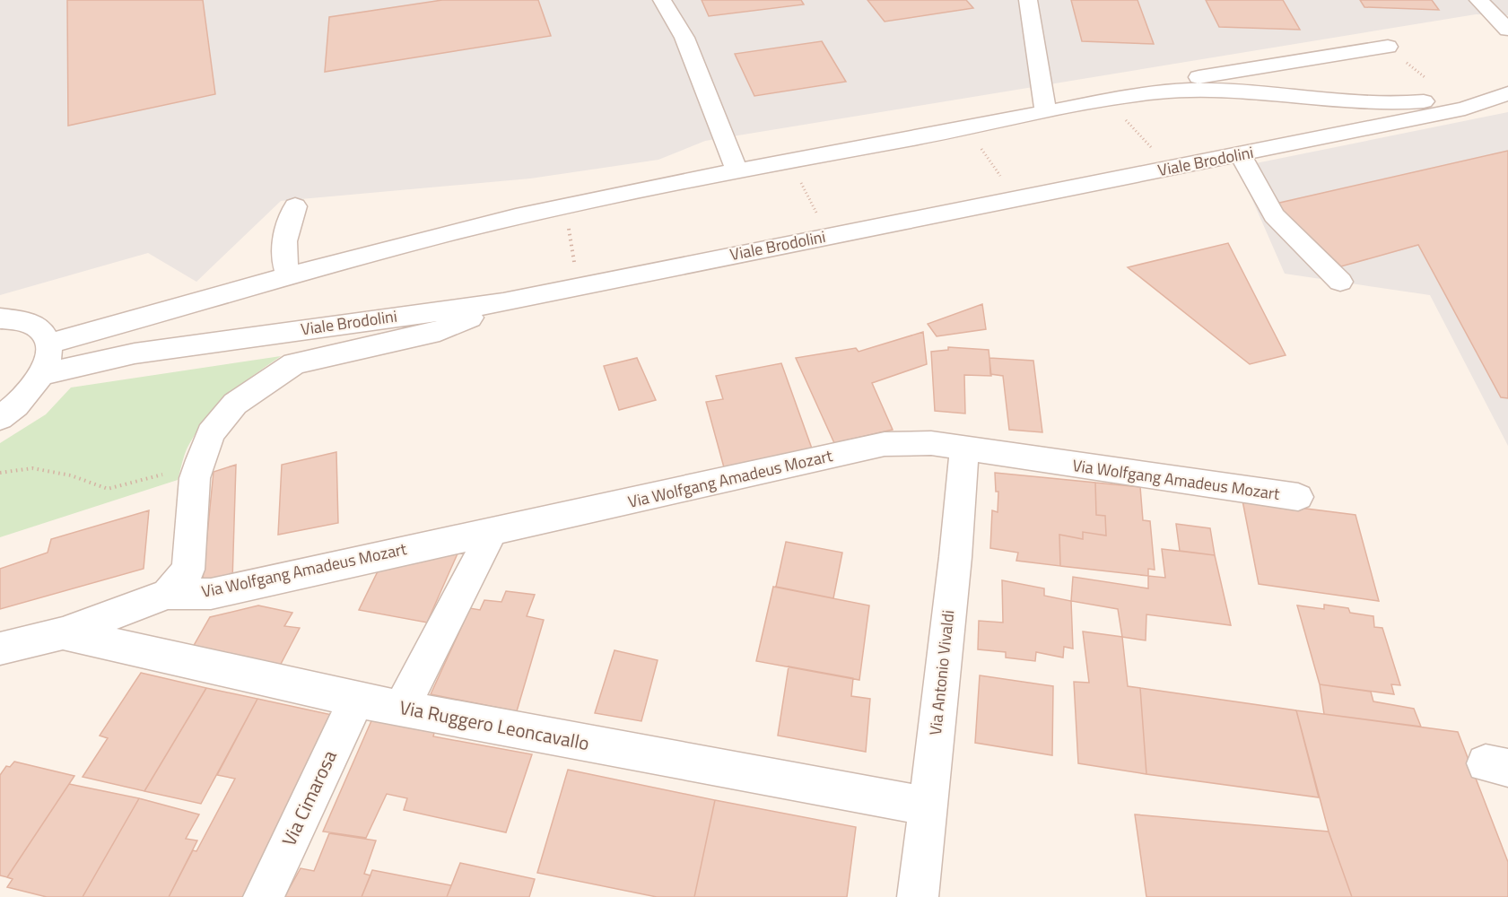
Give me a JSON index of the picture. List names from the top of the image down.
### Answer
{
  "streets": {
    "street": [
      "Viale Brodolini",
      "Via Wolfgang Amadeus Mozart",
      "Via Antonio Vivaldi",
      "Via Ruggero Leoncavallo",
      "Via Cimarosa"
    ]
  },
  "crossings": [
    ["Viale Brodolini", "Via Wolfgang Amadeus Mozart"],
    ["Via Wolfgang Amadeus Mozart", "Via Antonio Vivaldi"],
    ["Via Wolfgang Amadeus Mozart", "Via Ruggero Leoncavallo"],
    ["Via Antonio Vivaldi", "Via Ruggero Leoncavallo"],
    ["Via Ruggero Leoncavallo", "Via Cimarosa"]
  ]
}
